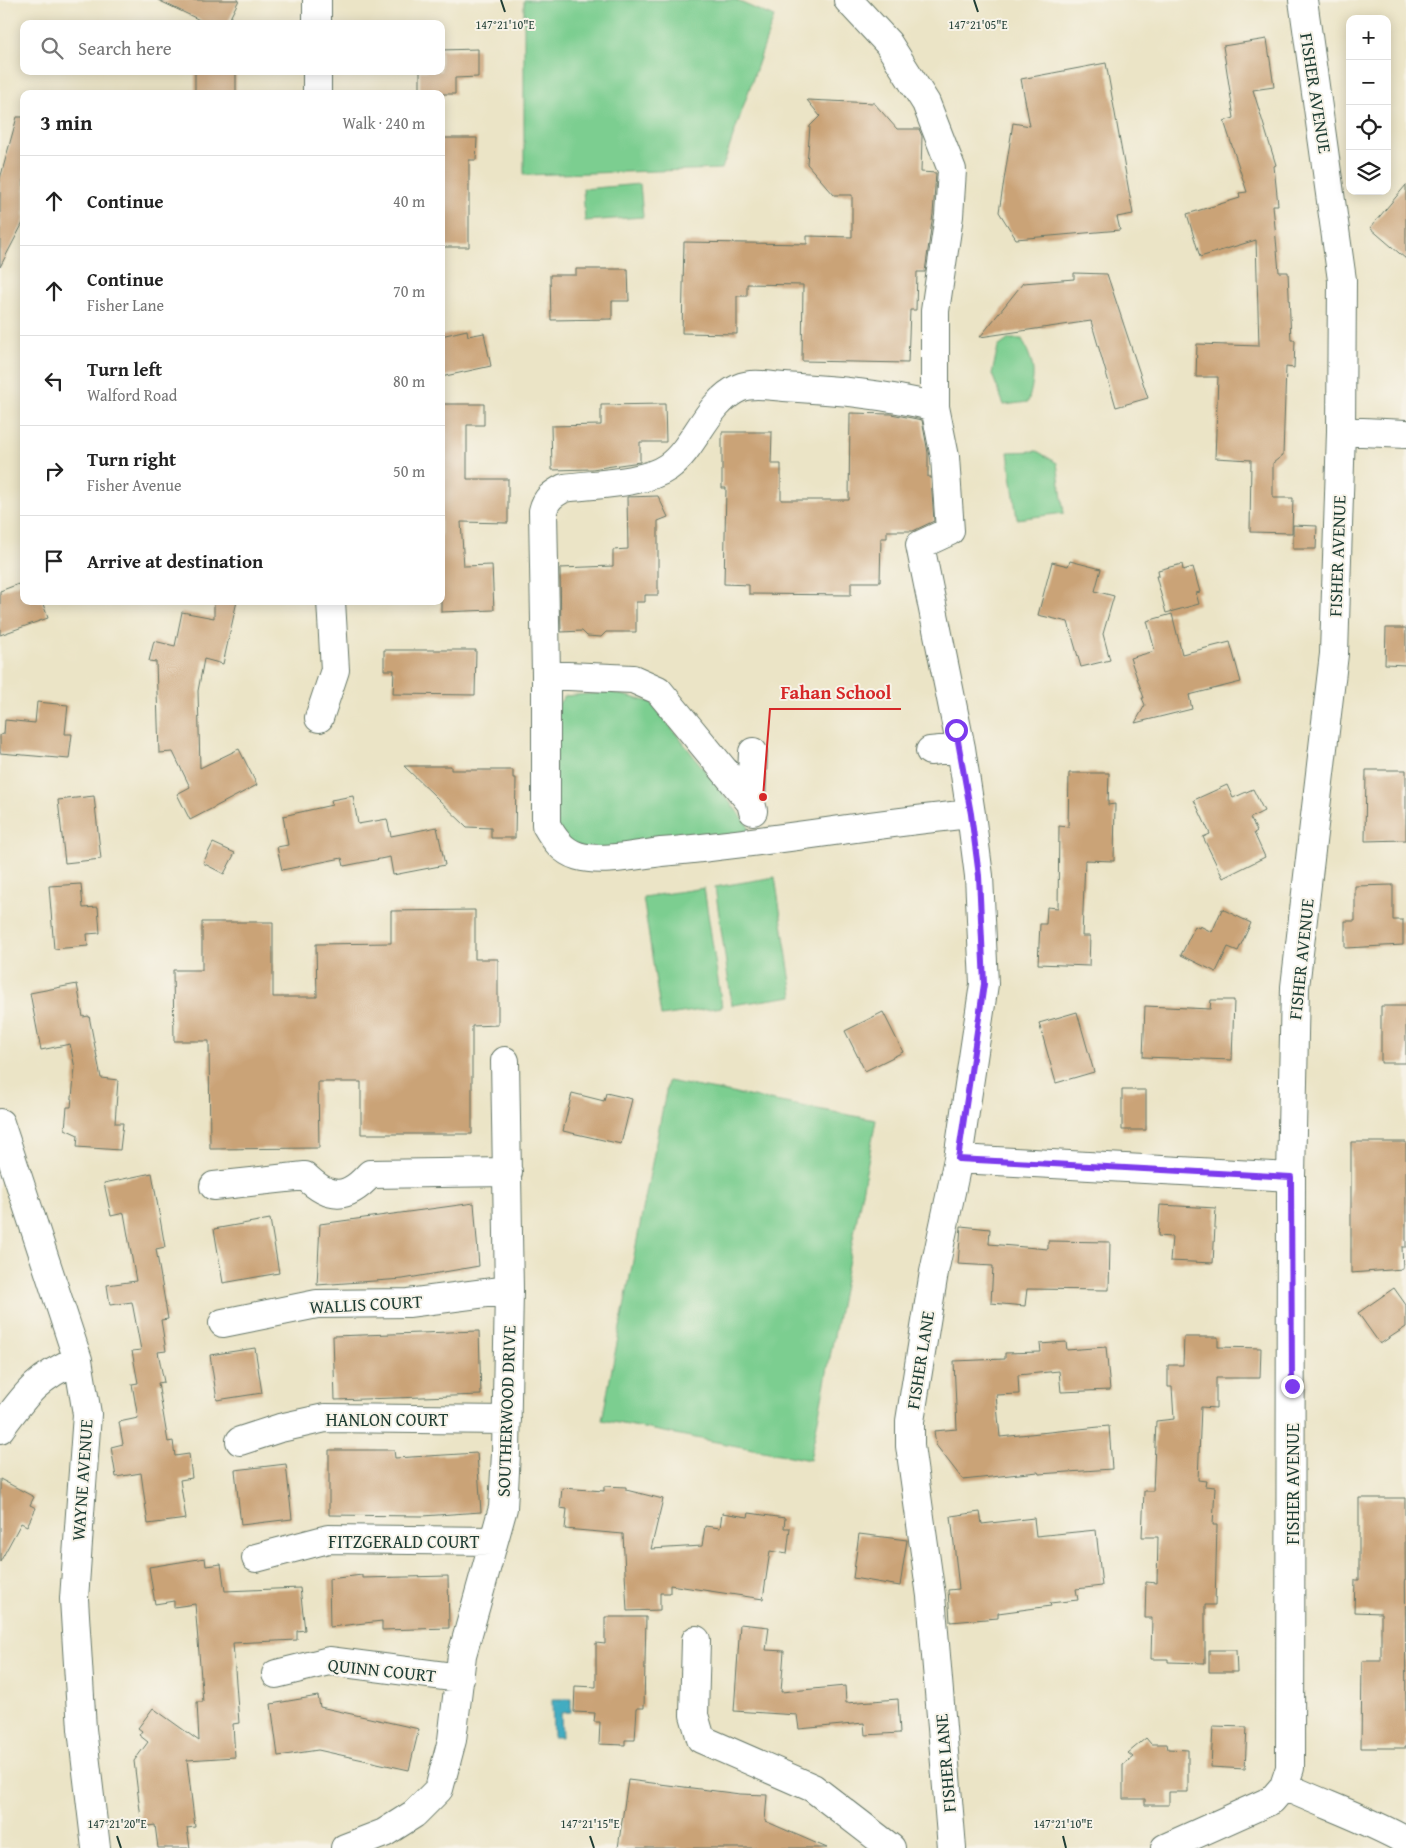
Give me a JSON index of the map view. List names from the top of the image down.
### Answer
{
  "streets": {
    "street": [
      "FISHER AVENUE",
      "WALLIS COURT",
      "FISHER LANE",
      "SOUTHERWOOD DRIVE",
      "HANLON COURT",
      "WAYNE AVENUE",
      "FITZGERALD COURT",
      "QUINN COURT"
    ]
  },
  "crossings": [
    ["WALLIS COURT", "SOUTHERWOOD DRIVE"],
    ["SOUTHERWOOD DRIVE", "HANLON COURT"],
    ["SOUTHERWOOD DRIVE", "FITZGERALD COURT"],
    ["SOUTHERWOOD DRIVE", "QUINN COURT"]
  ],
  "places": ["Fahan School"],
  "page": {
    "map_buttons": ["+", "−"],
    "search": "Search here",
    "heading": ["3 min", "Walk · 240 m"],
    "list": [
      ["Continue", "40 m"],
      ["Continue", "Fisher Lane", "70 m"],
      ["Turn left", "Walford Road", "80 m"],
      ["Turn right", "Fisher Avenue", "50 m"],
      "Arrive at destination"
    ]
  },
  "coordinates": [
    "147°21'10\"E",
    "147°21'05\"E",
    "147°21'20\"E",
    "147°21'15\"E"
  ]
}
